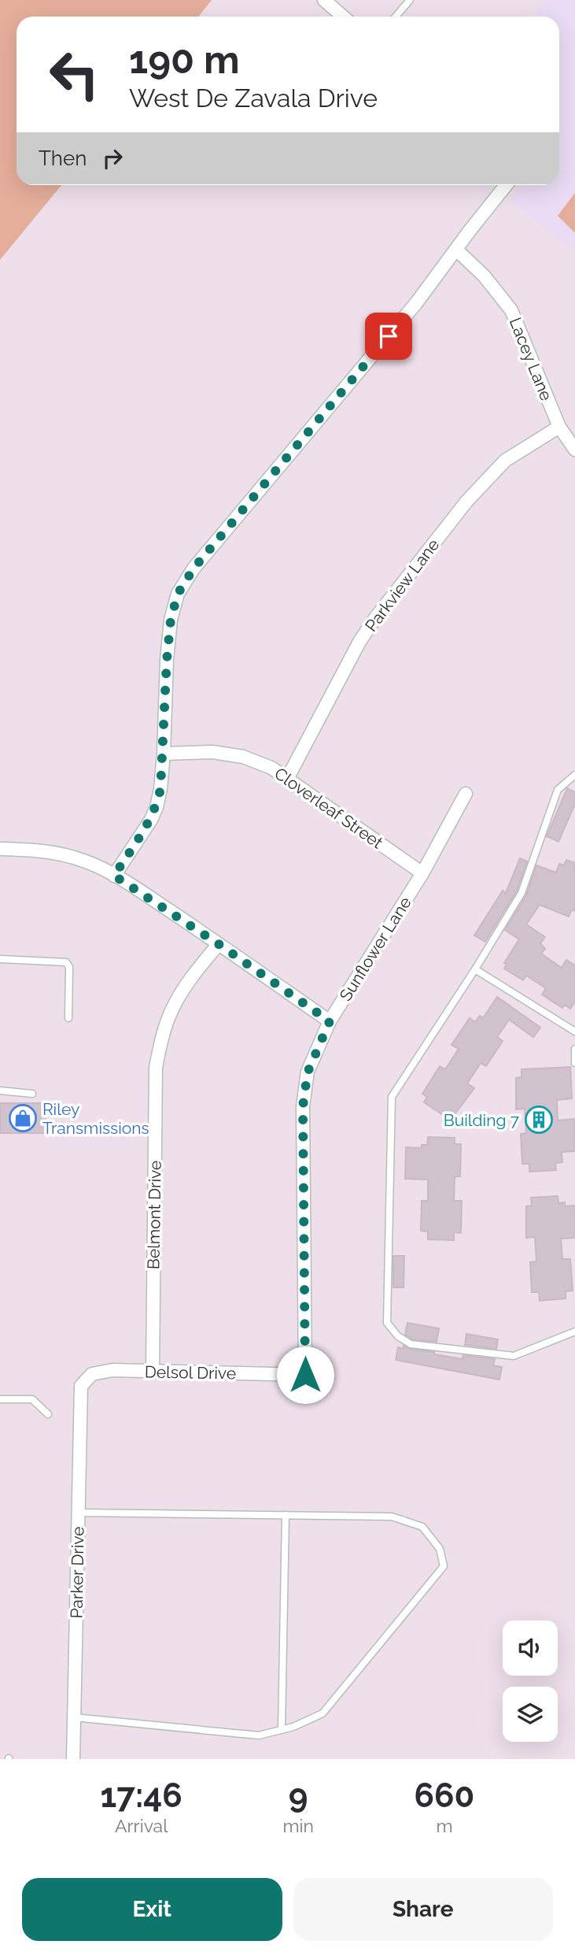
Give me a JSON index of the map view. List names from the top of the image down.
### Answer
{
  "streets": {
    "street": [
      "Lacey Lane",
      "Parkview Lane",
      "Cloverleaf Street",
      "Sunflower Lane",
      "Belmont Drive",
      "Delsol Drive",
      "Parker Drive"
    ]
  },
  "crossings": [
    ["Lacey Lane", "Parkview Lane"],
    ["Parkview Lane", "Cloverleaf Street"],
    ["Cloverleaf Street", "Sunflower Lane"],
    ["Sunflower Lane", "Delsol Drive"],
    ["Belmont Drive", "Delsol Drive"],
    ["Delsol Drive", "Parker Drive"]
  ],
  "places": {
    "shop": ["Riley Transmissions"],
    "building": ["Building 7"]
  },
  "page": {
    "turn": ["190 m", "West De Zavala Drive"],
    "then": "Then",
    "eta": [
      "17:46",
      "Arrival",
      "9",
      "min",
      "660",
      "m"
    ],
    "buttons": ["Exit", "Share"]
  }
}
